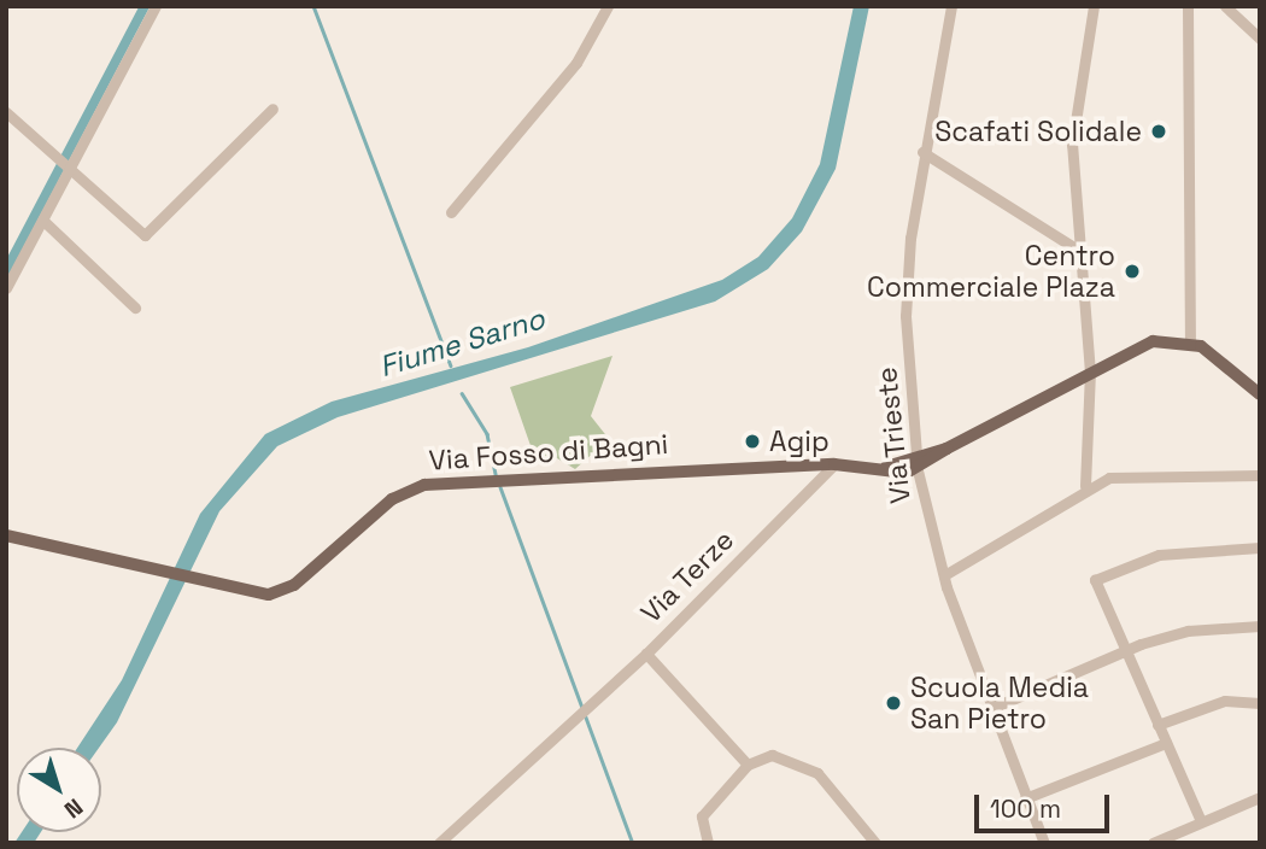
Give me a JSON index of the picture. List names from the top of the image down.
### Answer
{
  "streets": {
    "main road": ["Via Fosso di Bagni"],
    "street": ["Via Trieste", "Via Terze"]
  },
  "crossings": [
    ["Via Trieste", "Via Fosso di Bagni"],
    ["Via Fosso di Bagni", "Via Terze"]
  ],
  "water": ["Fiume Sarno"],
  "places": [
    "Scafati Solidale",
    "Centro Commerciale Plaza",
    "Agip",
    "Scuola Media San Pietro"
  ],
  "scale_bar": "100 m",
  "north": "bottom right"
}
